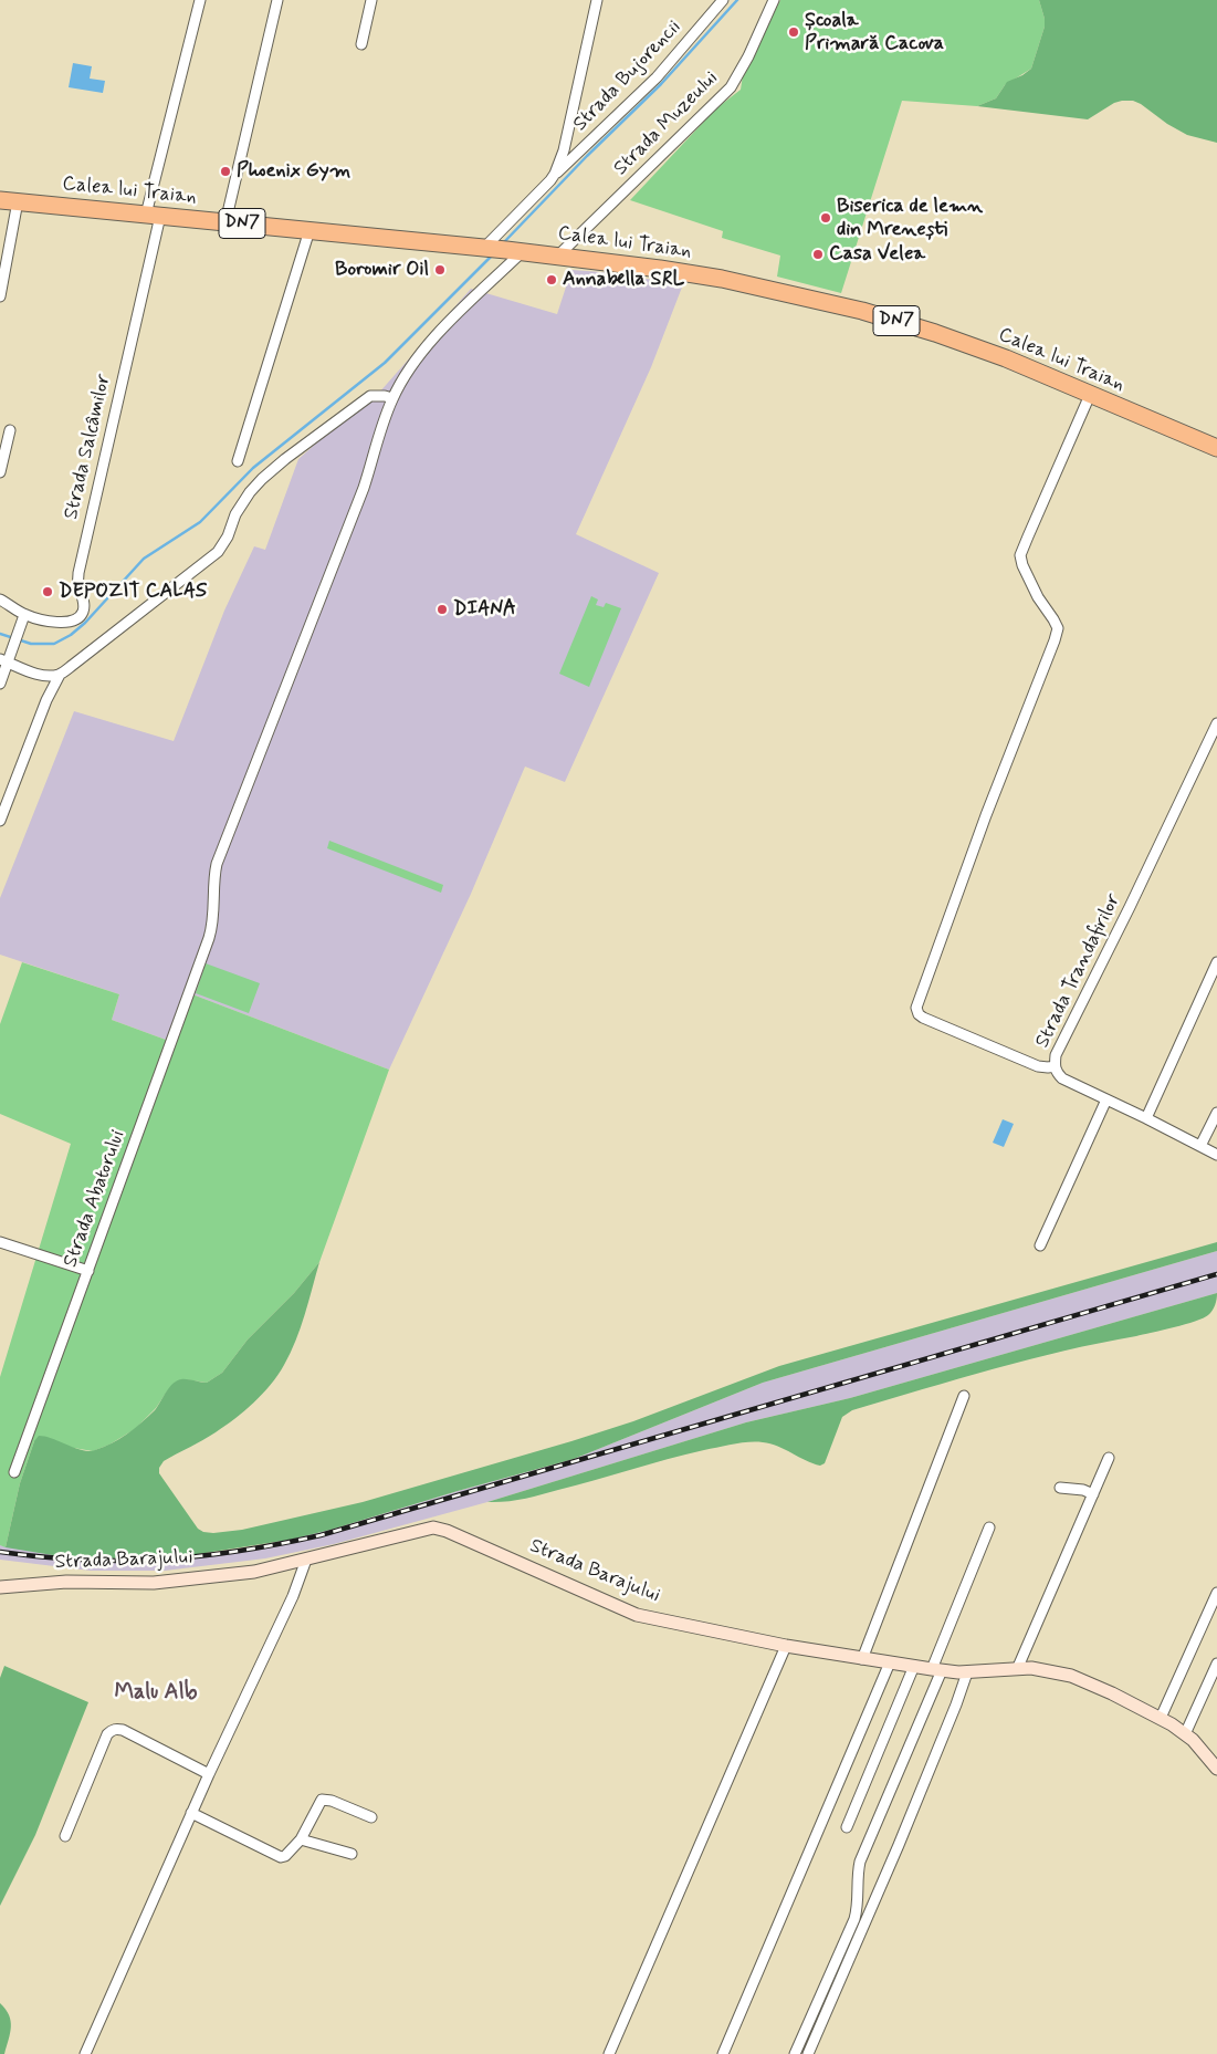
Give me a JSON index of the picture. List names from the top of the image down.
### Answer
{
  "streets": {
    "highway": ["Calea lui Traian", "DN7"],
    "street": [
      "Strada Bujorencii",
      "Strada Muzeului",
      "Strada Salcâmilor",
      "Strada Trandafirilor",
      "Strada Abatorului",
      "Strada Barajului"
    ]
  },
  "crossings": [
    ["Strada Bujorencii", "Calea lui Traian"],
    ["Strada Bujorencii", "Strada Abatorului"],
    ["Strada Muzeului", "Calea lui Traian"],
    ["Calea lui Traian", "Strada Salcâmilor"]
  ],
  "districts": ["Malu Alb"],
  "places": [
    "Școala Primară Cacova",
    "Phoenix Gym",
    "Biserica de lemn din Mrenești",
    "Casa Velea",
    "Boromir Oil",
    "Annabella SRL",
    "DEPOZIT CALAS",
    "DIANA"
  ]
}
